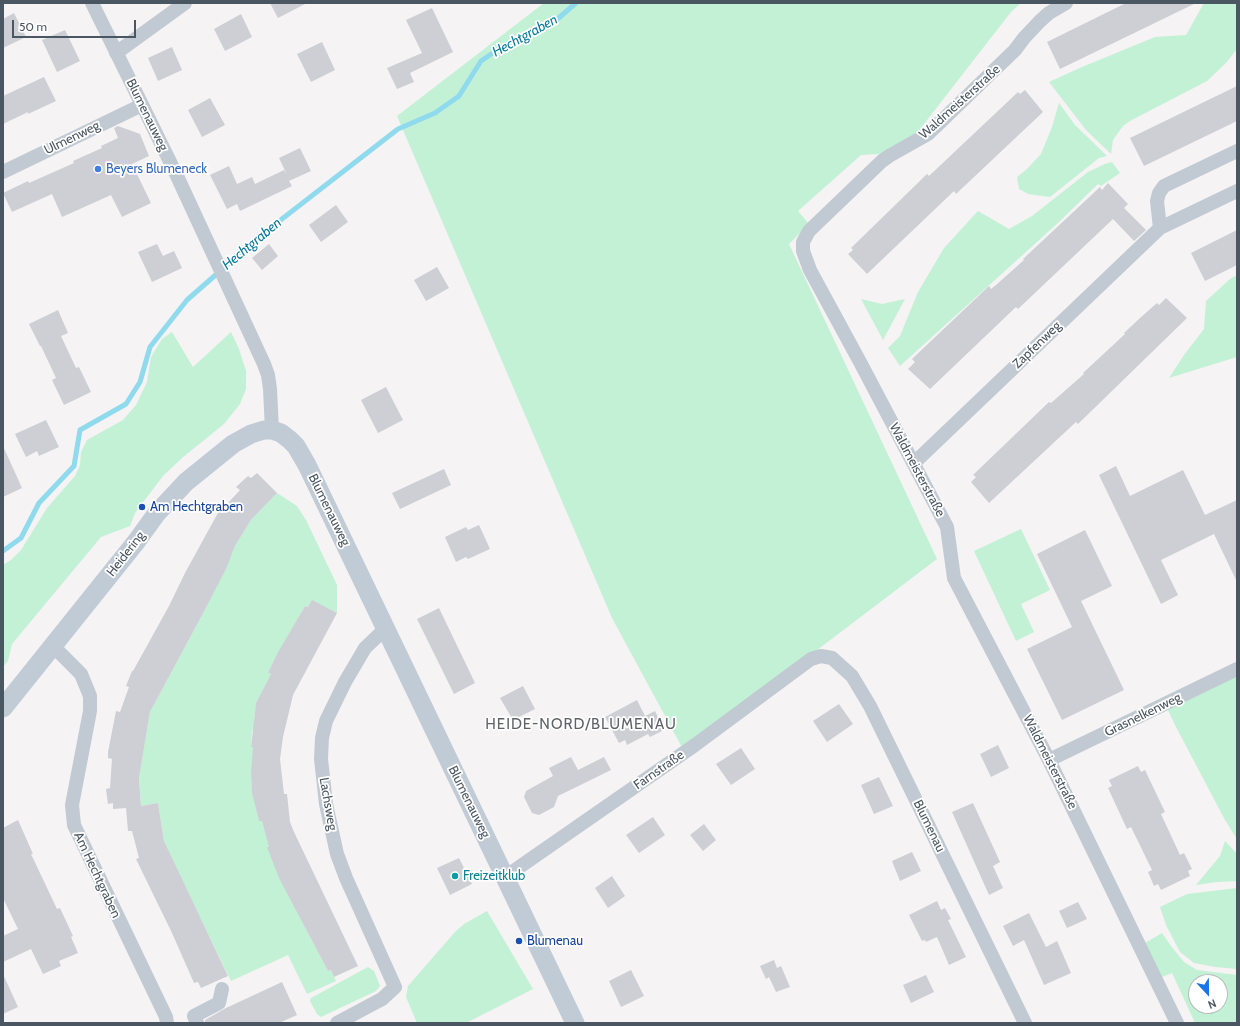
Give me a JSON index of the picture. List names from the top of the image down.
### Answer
{
  "streets": {
    "street": [
      "Waldmeisterstraße",
      "Blumenauweg",
      "Ulmenweg",
      "Zapfenweg",
      "Heidering",
      "Grasnelkenweg",
      "Farnstraße",
      "Lachsweg",
      "Blumenau",
      "Am Hechtgraben"
    ]
  },
  "crossings": [
    ["Waldmeisterstraße", "Zapfenweg"],
    ["Waldmeisterstraße", "Grasnelkenweg"],
    ["Blumenauweg", "Ulmenweg"],
    ["Blumenauweg", "Heidering"],
    ["Blumenauweg", "Farnstraße"],
    ["Blumenauweg", "Lachsweg"],
    ["Heidering", "Am Hechtgraben"],
    ["Farnstraße", "Blumenau"]
  ],
  "districts": ["HEIDE-NORD/BLUMENAU"],
  "water": ["Hechtgraben"],
  "places": [
    "Beyers Blumeneck",
    "Am Hechtgraben",
    "Freizeitklub",
    "Blumenau"
  ],
  "scale_bar": "50 m",
  "north": "bottom"
}
